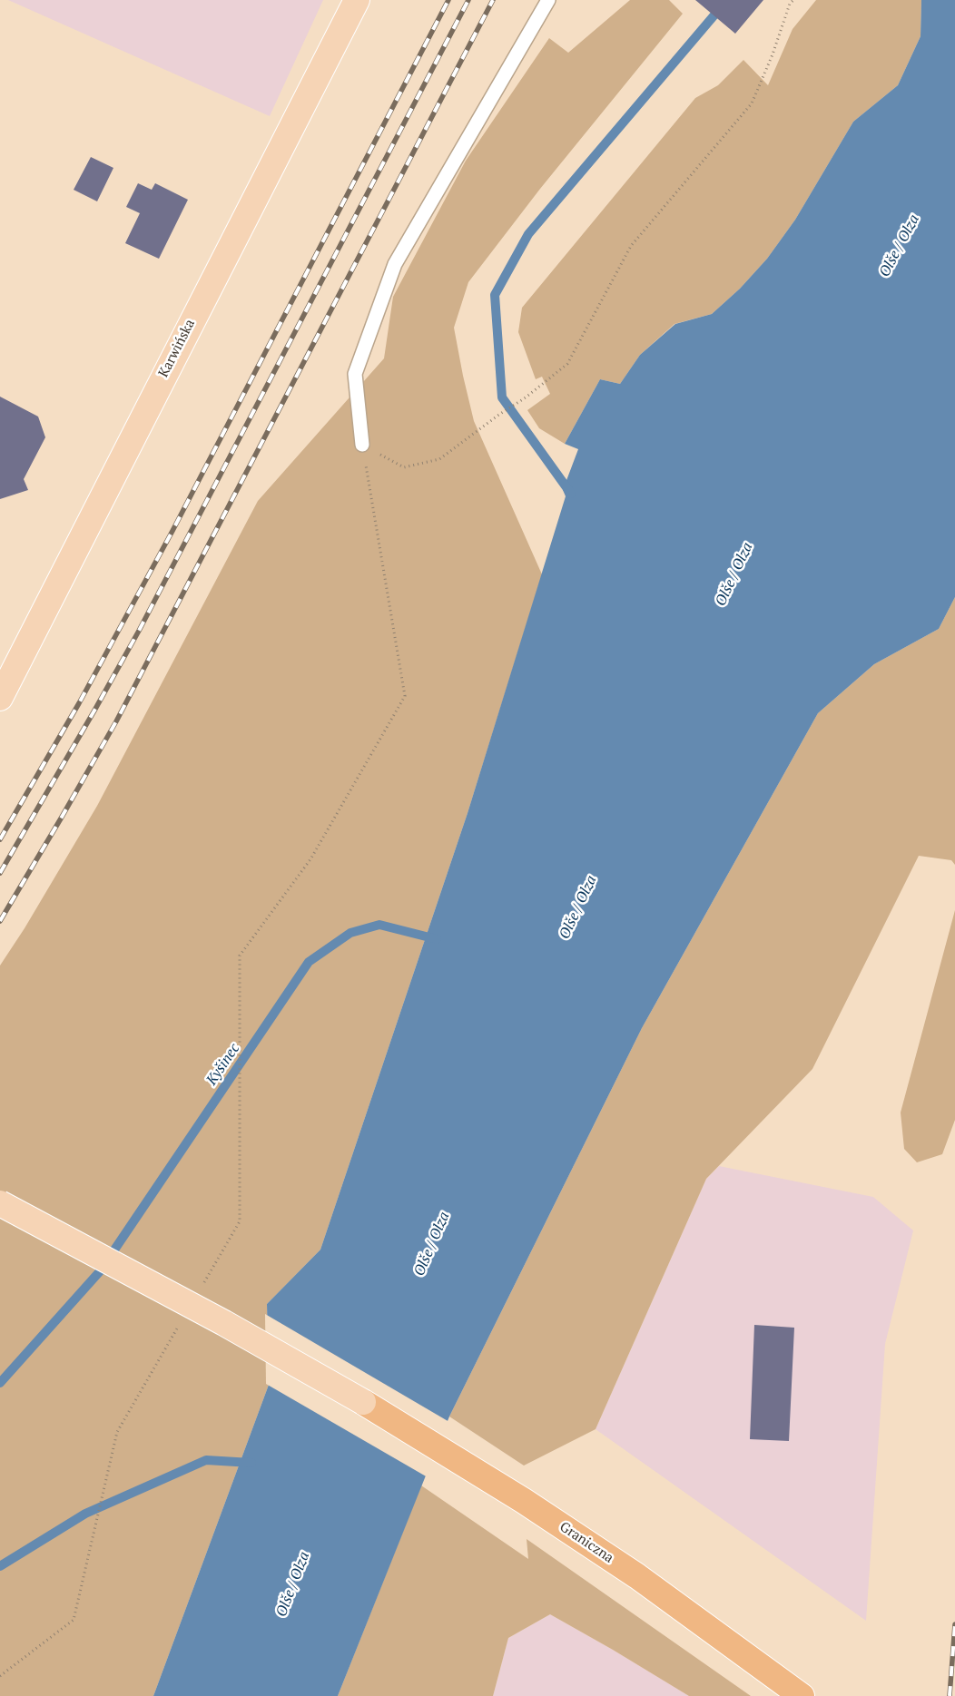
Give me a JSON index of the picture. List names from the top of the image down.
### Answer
{
  "streets": {
    "highway": ["Graniczna"],
    "main road": ["Karwińska"]
  },
  "water": ["Olše / Olza", "Kyšinec"]
}
